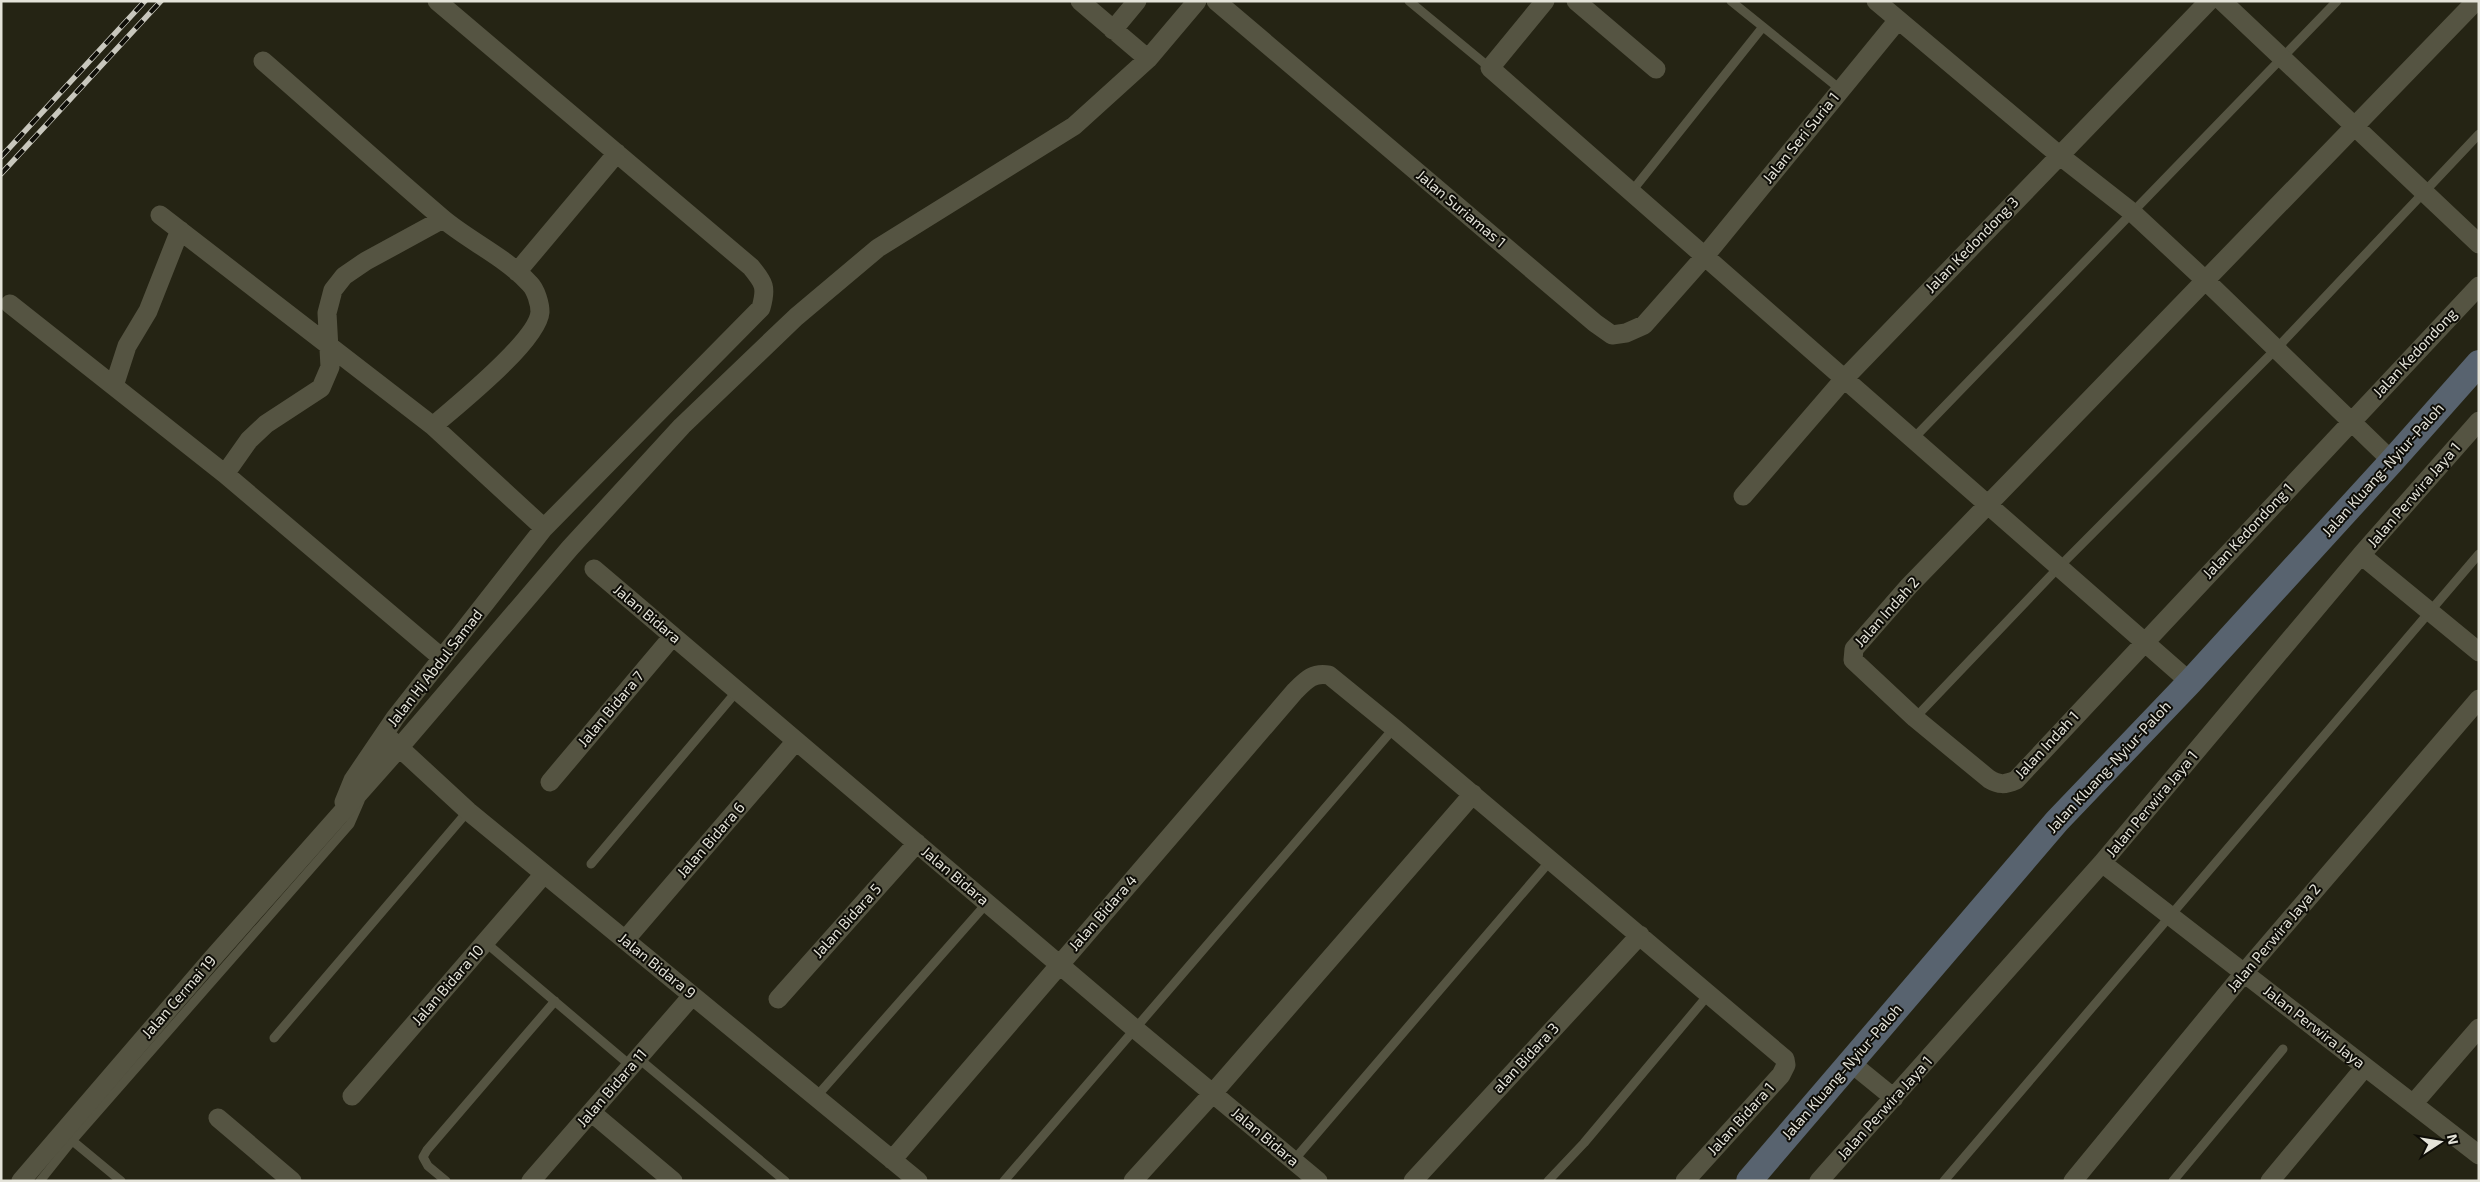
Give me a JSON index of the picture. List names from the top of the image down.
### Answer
{
  "streets": {
    "street": [
      "Jalan Seri Suria 1",
      "Jalan Suriamas 1",
      "Jalan Kedondong 3",
      "Jalan Kedondong",
      "Jalan Kluang-Nyiur-Paloh",
      "Jalan Perwira Jaya 1",
      "Jalan Kedondong 1",
      "Jalan Indah 2",
      "Jalan Bidara",
      "Jalan Hj Abdul Samad",
      "Jalan Bidara 7",
      "Jalan Indah 1",
      "Jalan Bidara 6",
      "Jalan Bidara 4",
      "Jalan Bidara 5",
      "Jalan Perwira Jaya 2",
      "Jalan Bidara 9",
      "Jalan Bidara 10",
      "Jalan Cermai 19",
      "Jalan Perwira Jaya",
      "alan Bidara 3",
      "Jalan Bidara 11",
      "Jalan Bidara 1"
    ]
  },
  "crossings": [
    ["Jalan Seri Suria 1", "Jalan Suriamas 1"],
    ["Jalan Kedondong", "Jalan Kedondong 1"],
    ["Jalan Perwira Jaya 1", "Jalan Perwira Jaya"],
    ["Jalan Kedondong 1", "Jalan Indah 1"],
    ["Jalan Indah 2", "Jalan Indah 1"],
    ["Jalan Bidara", "Jalan Bidara 7"],
    ["Jalan Bidara", "Jalan Bidara 6"],
    ["Jalan Bidara", "Jalan Bidara 4"],
    ["Jalan Bidara", "Jalan Bidara 5"],
    ["Jalan Hj Abdul Samad", "Jalan Bidara 9"],
    ["Jalan Hj Abdul Samad", "Jalan Cermai 19"],
    ["Jalan Bidara 6", "Jalan Bidara 9"],
    ["Jalan Bidara 4", "Jalan Bidara 9"],
    ["Jalan Perwira Jaya 2", "Jalan Perwira Jaya"],
    ["Jalan Bidara 9", "Jalan Bidara 10"],
    ["Jalan Bidara 9", "Jalan Cermai 19"],
    ["Jalan Bidara 9", "Jalan Bidara 11"]
  ],
  "north": "right"
}
